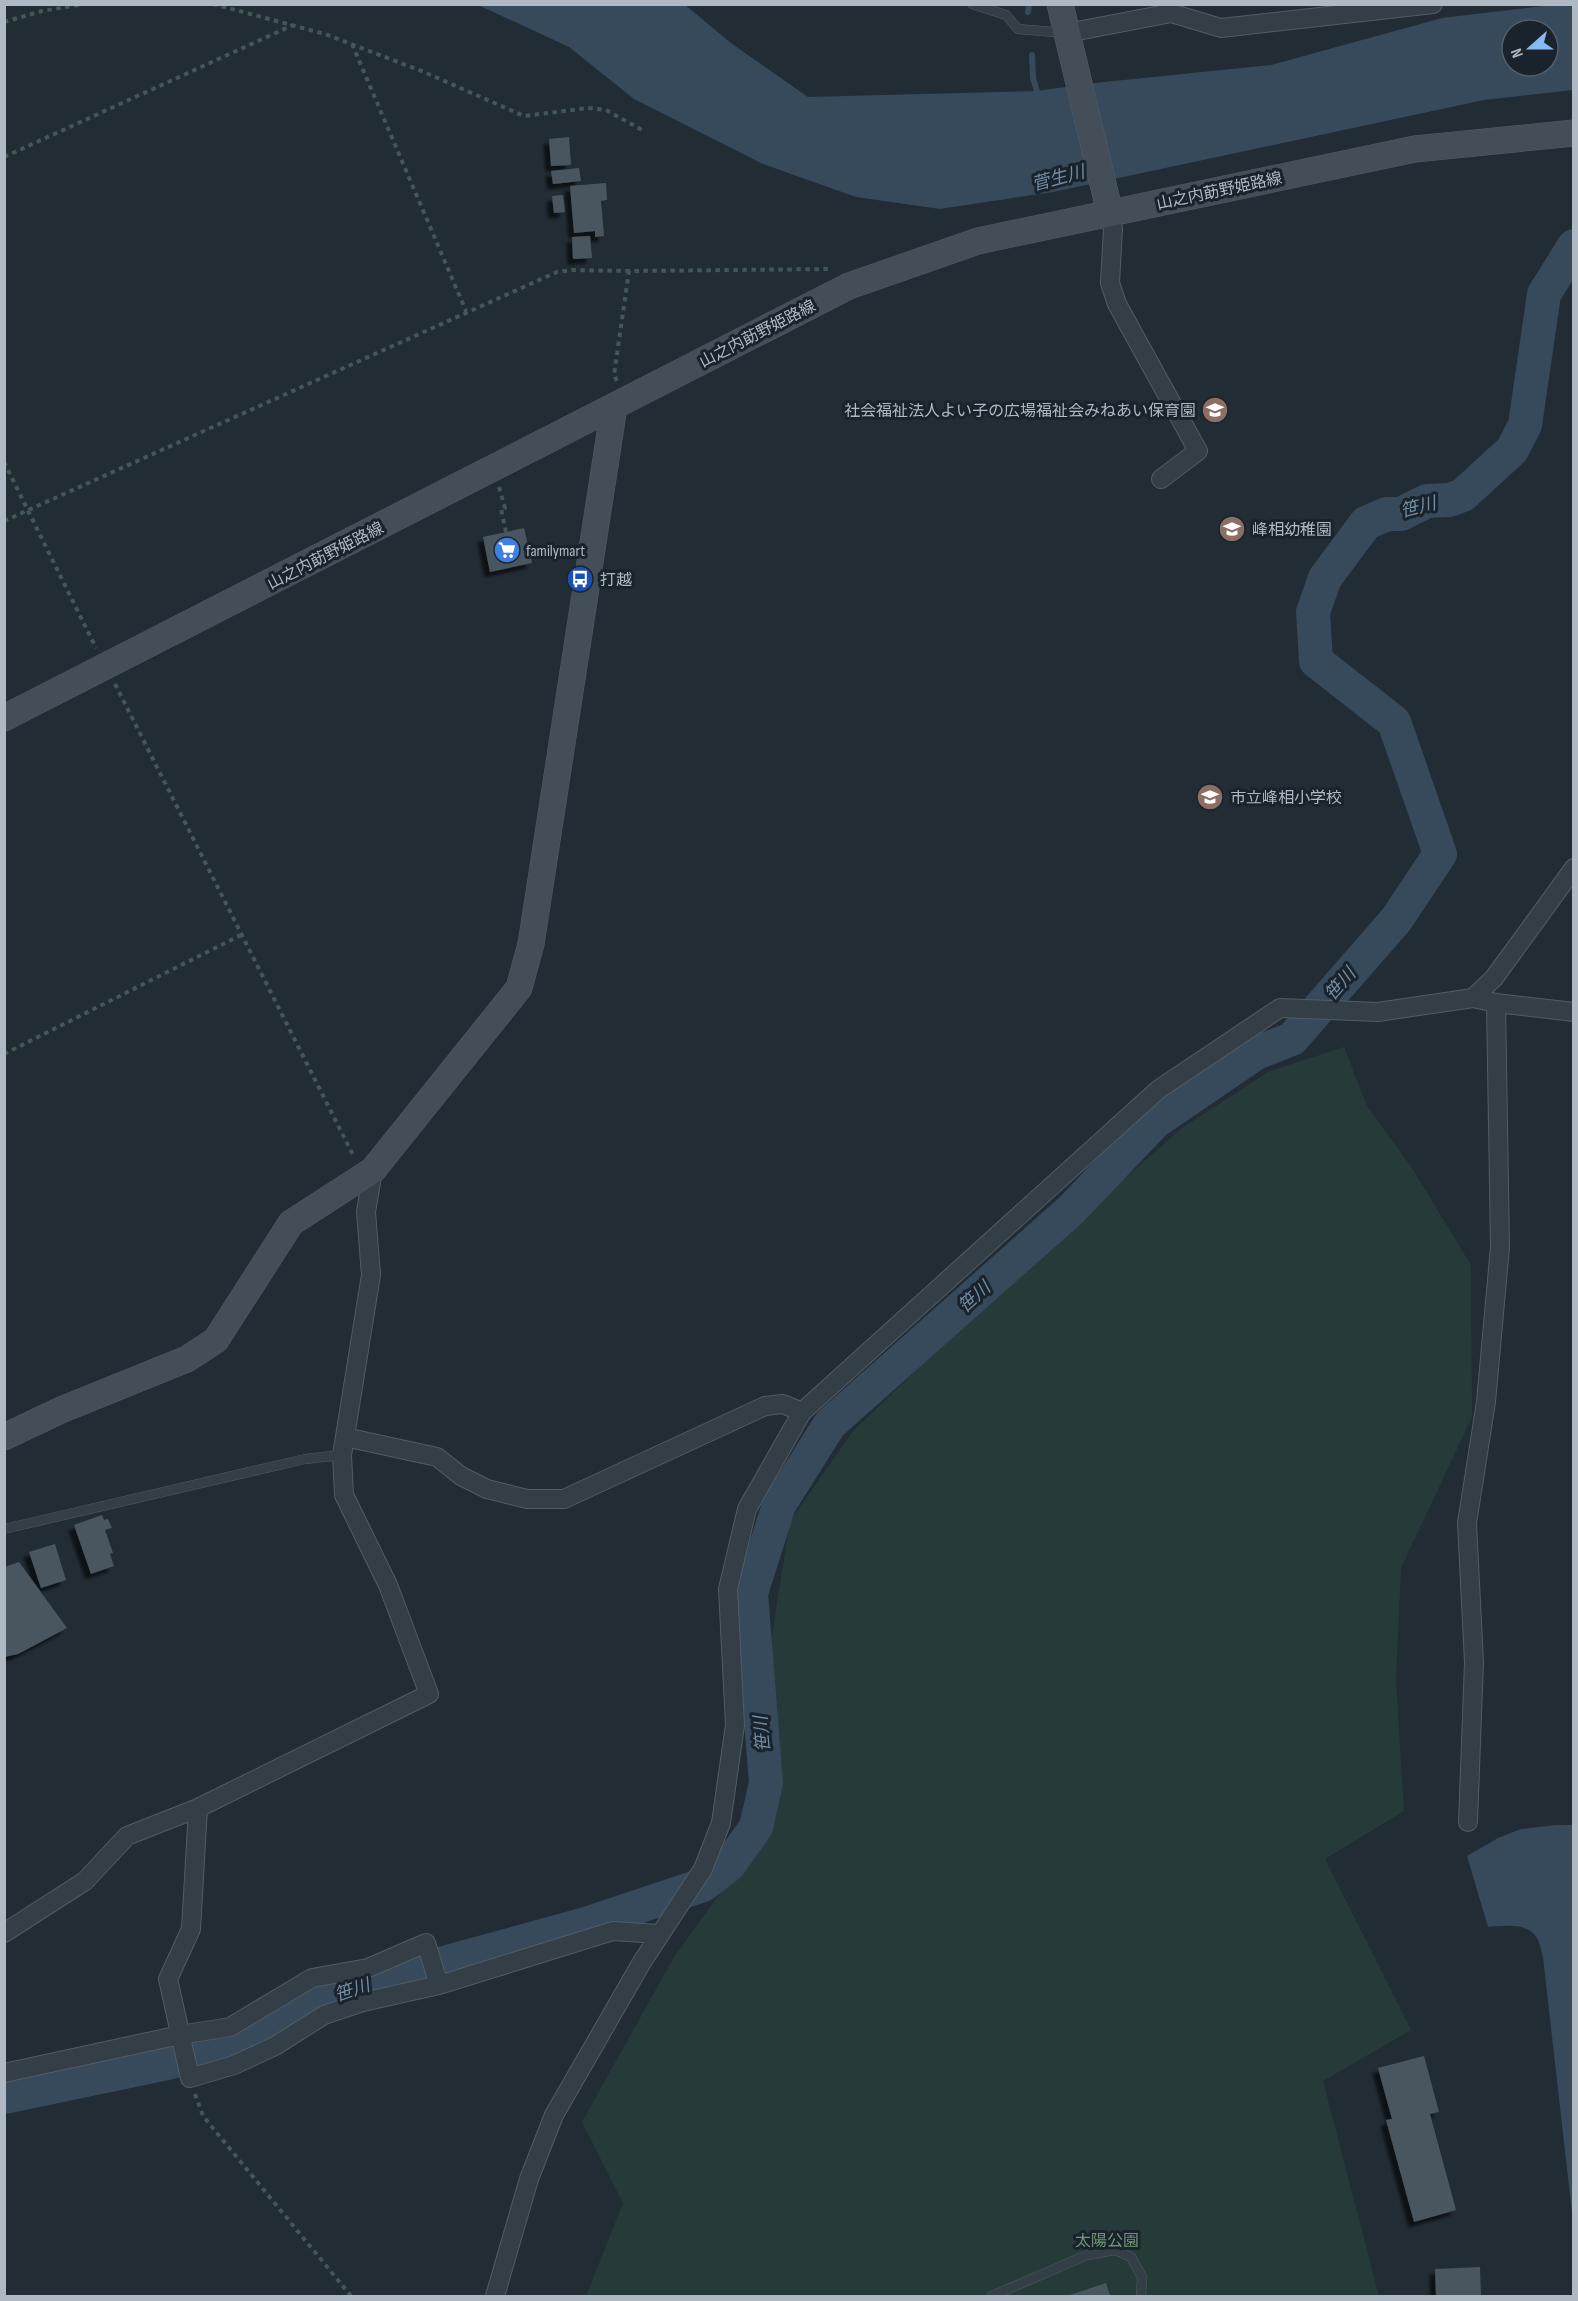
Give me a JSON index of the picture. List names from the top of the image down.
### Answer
{
  "streets": {
    "main road": ["山之内莇野姫路線"]
  },
  "water": ["菅生川", "笹川"],
  "parks": ["太陽公園"],
  "places": {
    "school or university": ["社会福祉法人よい子の広場福祉会みねあい保育園", "峰相幼稚園", "市立峰相小学校"],
    "supermarket": ["familymart"],
    "bus stop": ["打越"]
  },
  "north": "left"
}
